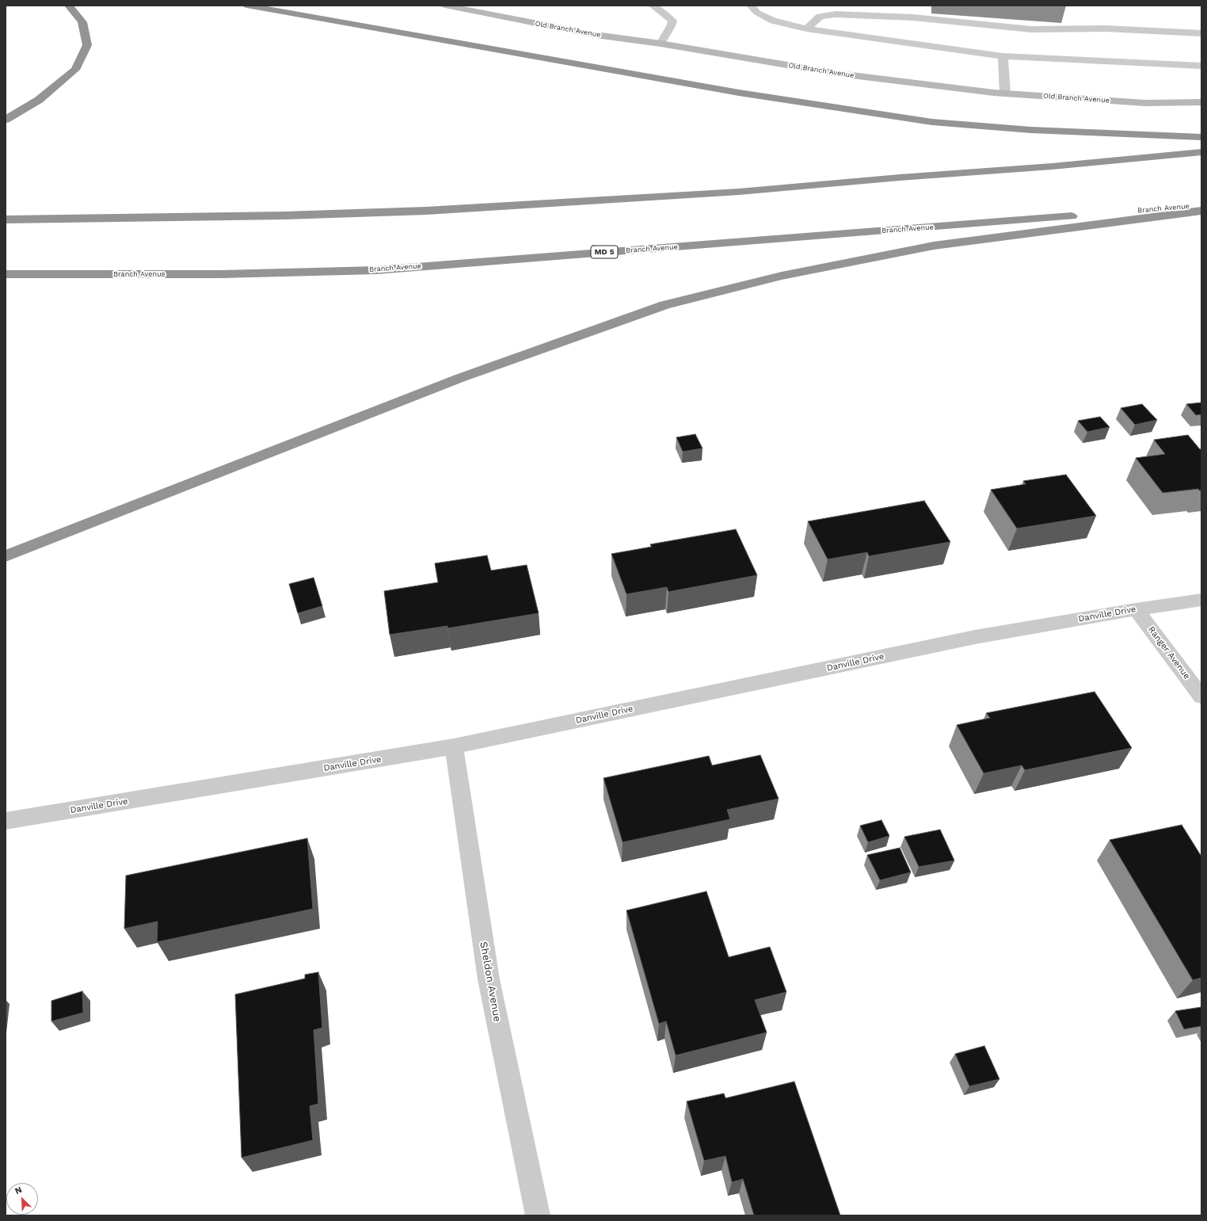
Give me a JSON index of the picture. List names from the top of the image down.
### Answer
{
  "streets": {
    "highway": ["Branch Avenue", "MD 5"],
    "street": [
      "Old Branch Avenue",
      "Danville Drive",
      "Ranger Avenue",
      "Sheldon Avenue"
    ]
  },
  "crossings": [
    ["Danville Drive", "Ranger Avenue"],
    ["Danville Drive", "Sheldon Avenue"]
  ],
  "north": "top left"
}
